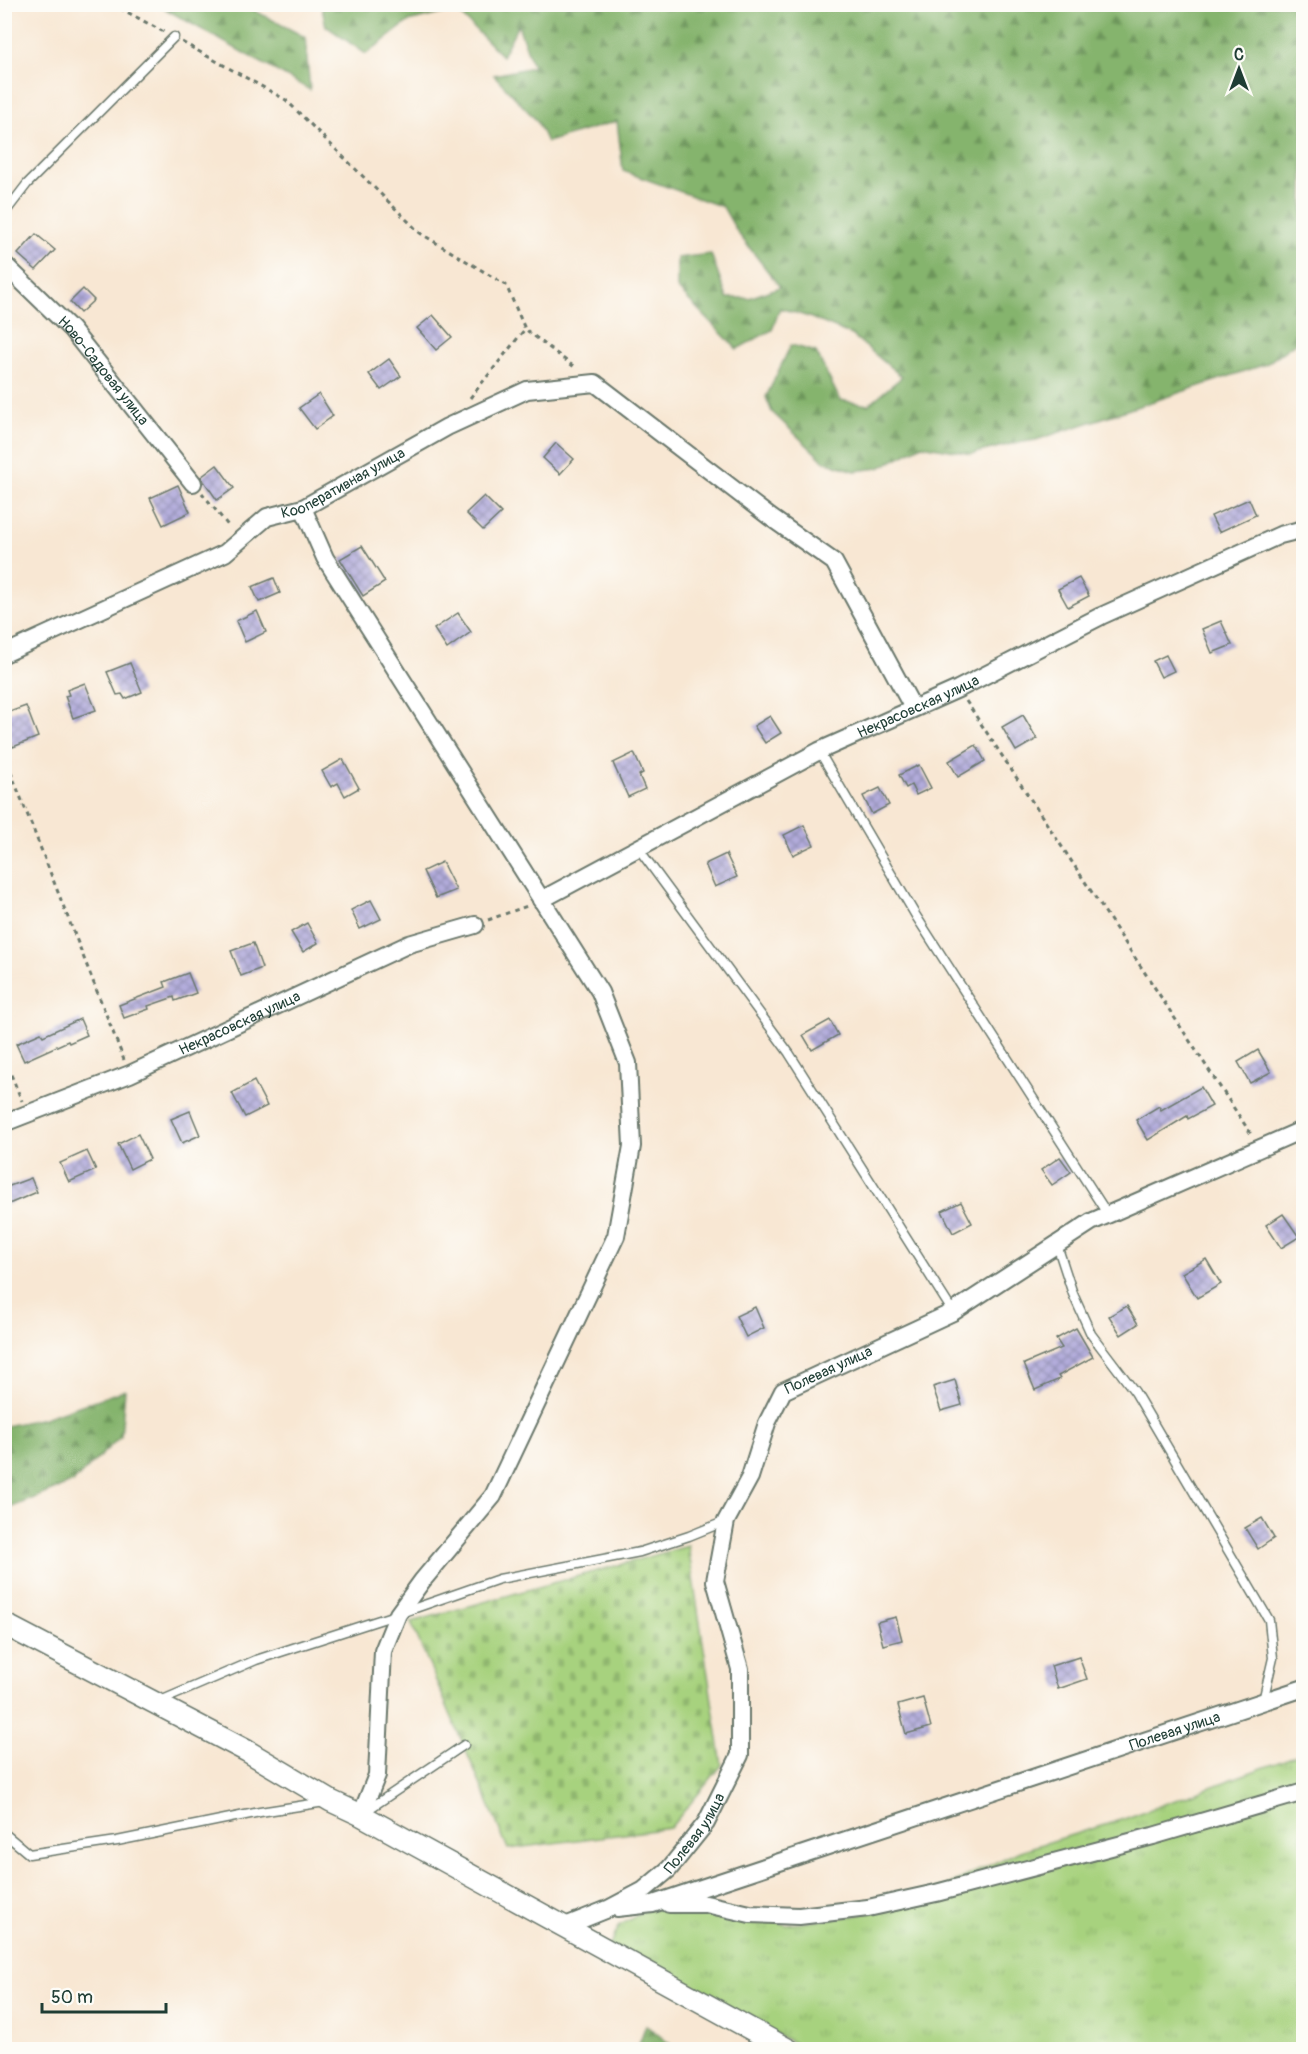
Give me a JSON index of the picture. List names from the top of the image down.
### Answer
{
  "streets": {
    "street": [
      "Ново-Садовая улица",
      "Кооперативная улица",
      "Некрасовская улица",
      "Полевая улица"
    ]
  },
  "scale_bar": "50 m",
  "north": "top"
}
